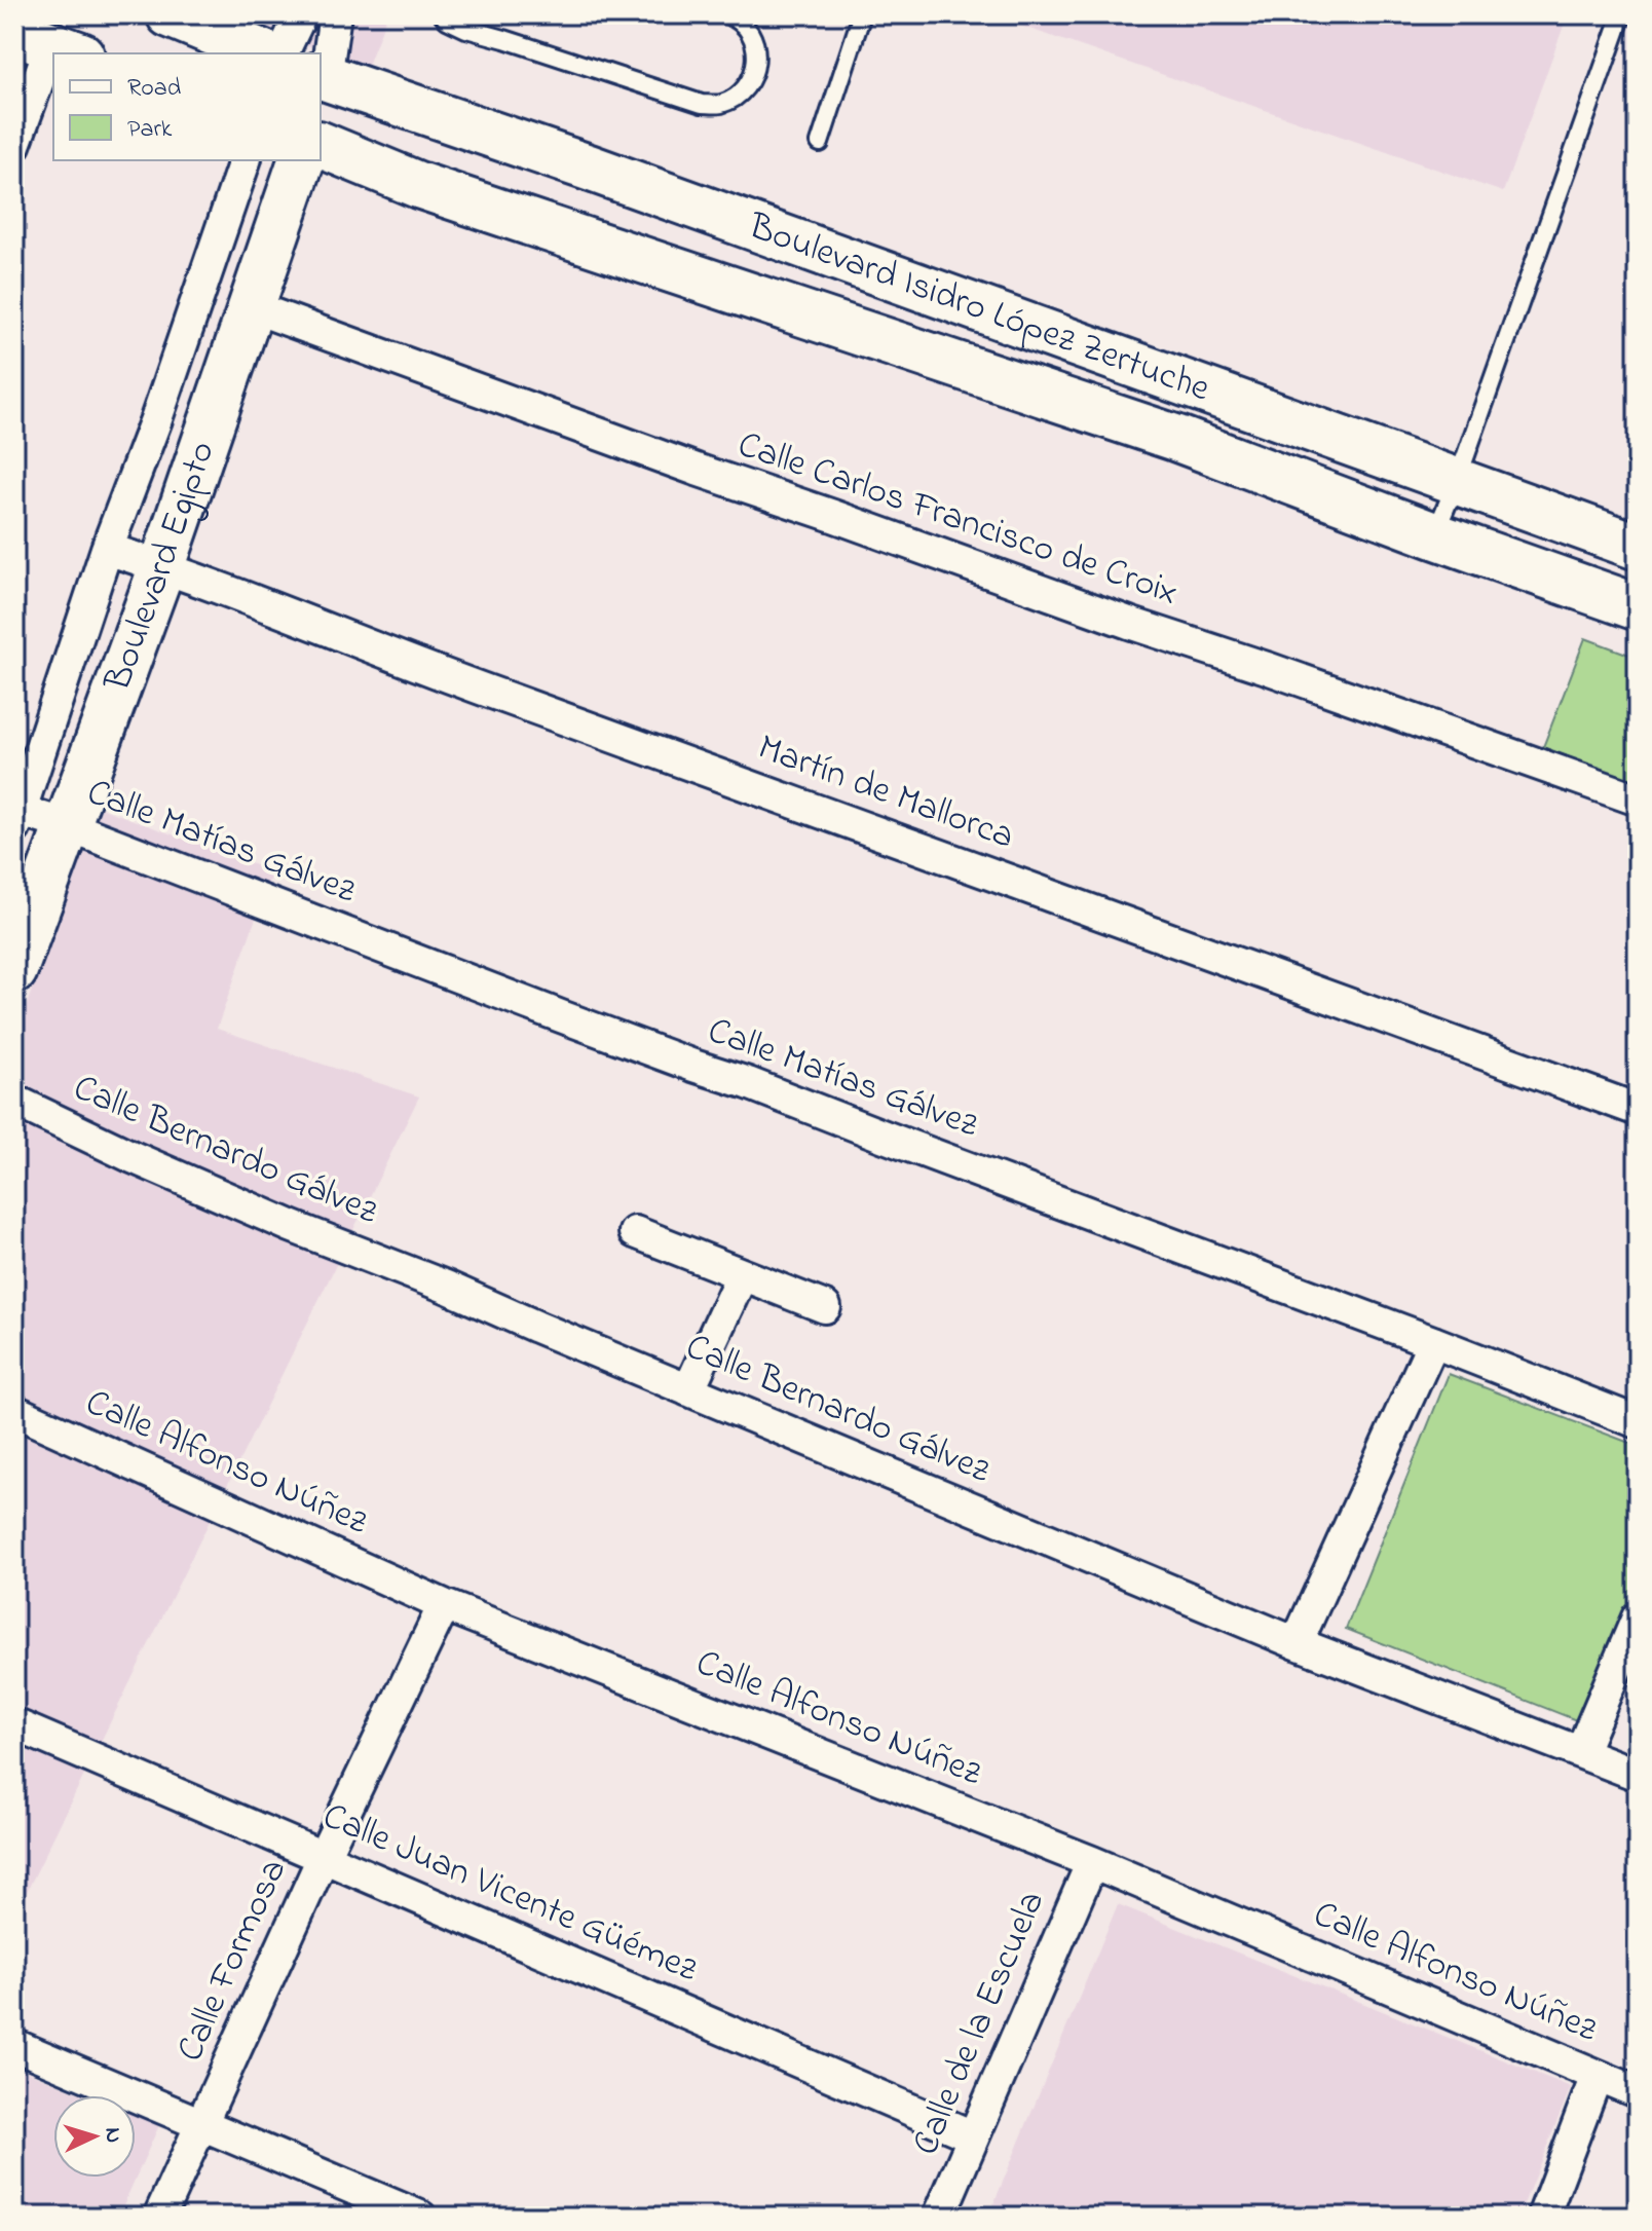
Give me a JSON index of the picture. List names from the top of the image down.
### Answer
{
  "streets": {
    "main road": ["Boulevard Isidro López Zertuche", "Boulevard Egipto"],
    "street": [
      "Calle Carlos Francisco de Croix",
      "Martín de Mallorca",
      "Calle Matías Gálvez",
      "Calle Bernardo Gálvez",
      "Calle Alfonso Núñez",
      "Calle Juan Vicente Güémez",
      "Calle Formosa",
      "Calle de la Escuela"
    ]
  },
  "crossings": [
    ["Calle Carlos Francisco de Croix", "Boulevard Egipto"],
    ["Boulevard Egipto", "Martín de Mallorca"],
    ["Boulevard Egipto", "Calle Matías Gálvez"],
    ["Calle Alfonso Núñez", "Calle Formosa"],
    ["Calle Alfonso Núñez", "Calle de la Escuela"],
    ["Calle Juan Vicente Güémez", "Calle Formosa"],
    ["Calle Juan Vicente Güémez", "Calle de la Escuela"]
  ],
  "legend": ["Road", "Park"],
  "north": "right"
}
